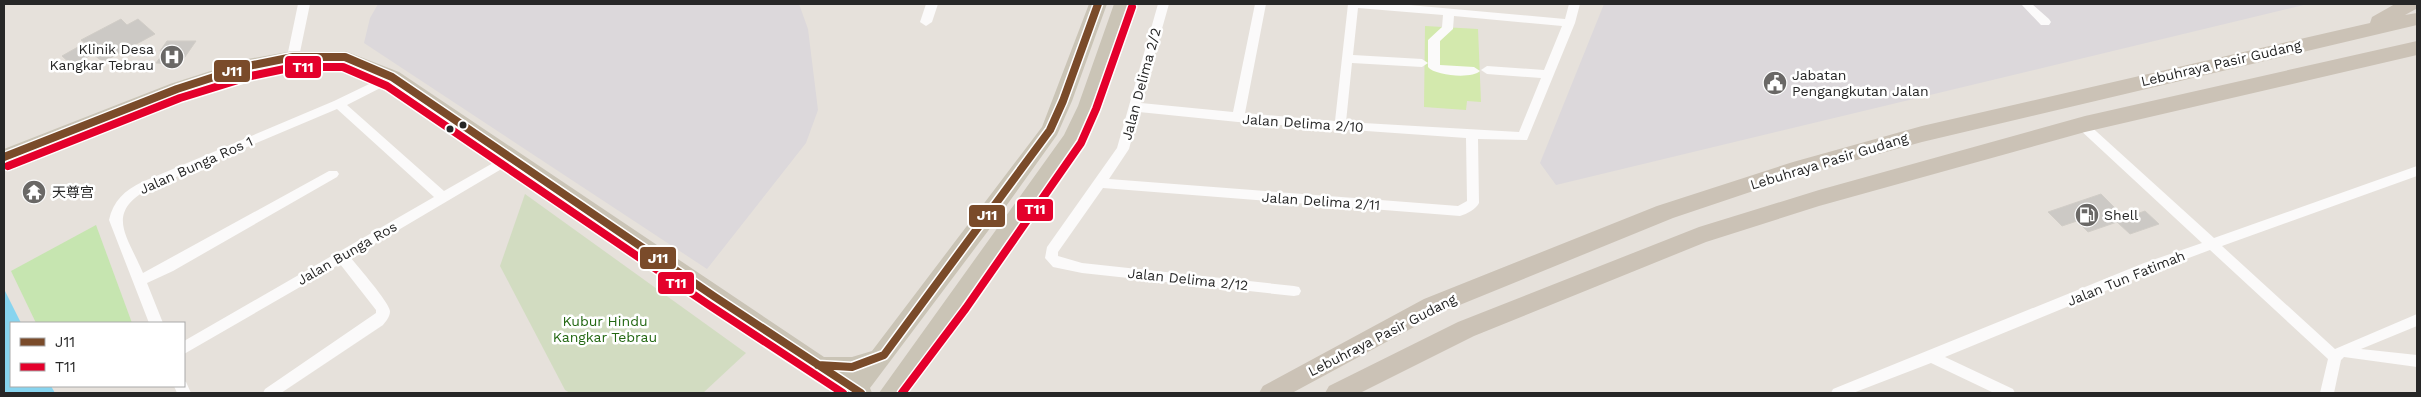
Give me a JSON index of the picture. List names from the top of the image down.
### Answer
{
  "streets": {
    "highway": ["Lebuhraya Pasir Gudang"],
    "street": [
      "Jalan Delima 2/2",
      "Jalan Delima 2/10",
      "Jalan Bunga Ros 1",
      "Jalan Delima 2/11",
      "Jalan Bunga Ros",
      "Jalan Tun Fatimah",
      "Jalan Delima 2/12"
    ]
  },
  "crossings": [
    ["Jalan Delima 2/2", "Jalan Delima 2/10"],
    ["Jalan Delima 2/2", "Jalan Delima 2/11"],
    ["Jalan Delima 2/2", "Jalan Delima 2/12"],
    ["Jalan Delima 2/10", "Jalan Delima 2/11"]
  ],
  "parks": ["Kubur Hindu Kangkar Tebrau"],
  "places": {
    "hospital": ["Klinik Desa Kangkar Tebrau"],
    "public building": ["Jabatan Pengangkutan Jalan"],
    "temple": ["天尊宫"],
    "fuel station": ["Shell"]
  },
  "lines": ["transit line J11", "transit line T11"],
  "legend": ["J11", "T11"]
}
